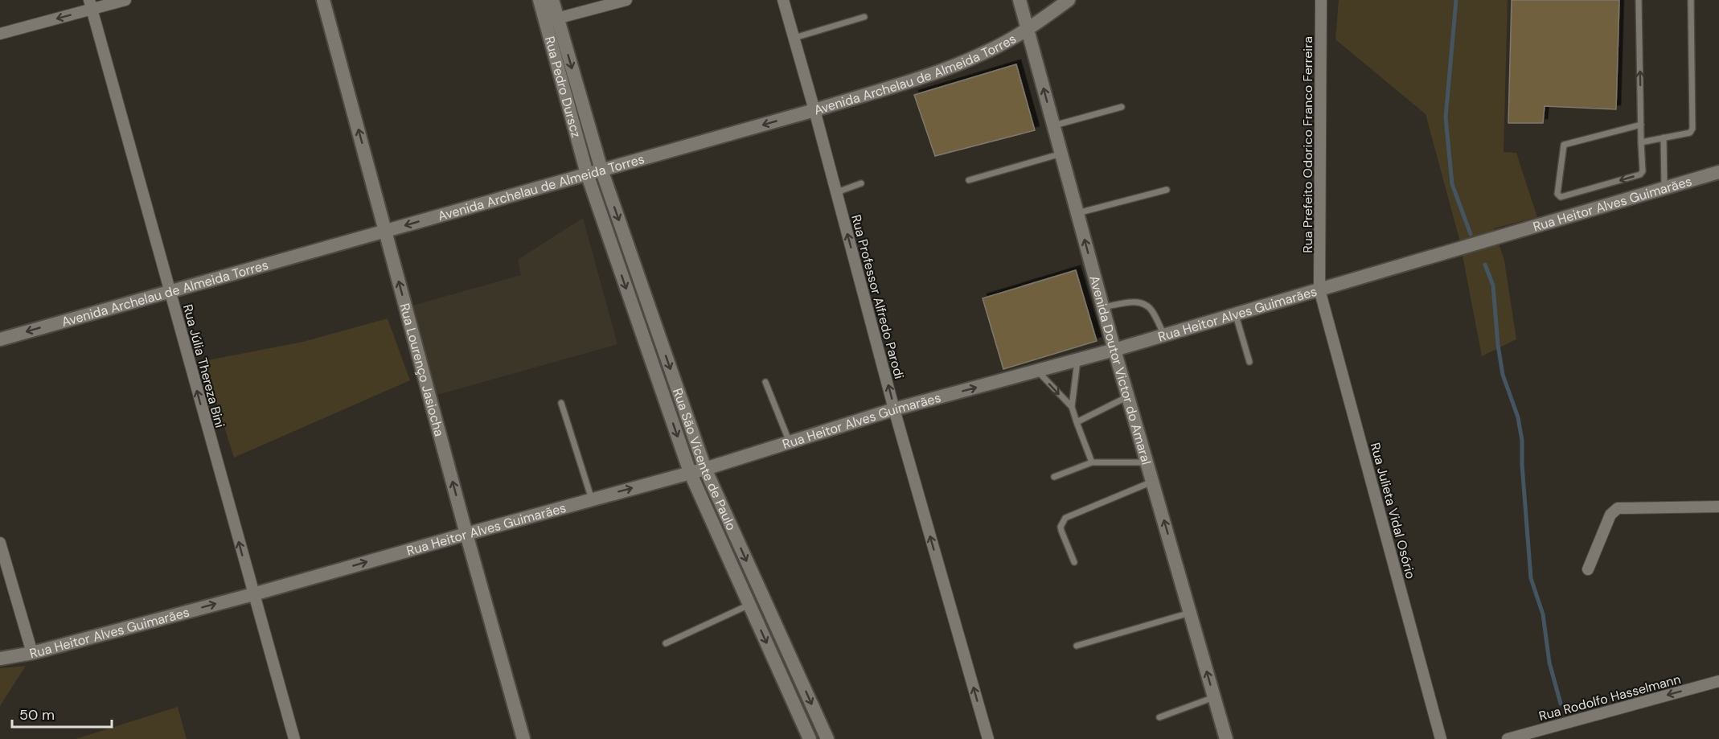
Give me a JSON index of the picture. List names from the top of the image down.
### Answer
{
  "streets": {
    "street": [
      "Avenida Archelau de Almeida Torres",
      "Rua Pedro Durscz",
      "Rua Prefeito Odorico Franco Ferreira",
      "Rua Heitor Alves Guimarães",
      "Rua Professor Alfredo Parodi",
      "Rua Júlia Thereza Bini",
      "Rua Lourenço Jasiocha",
      "Avenida Doutor Victor do Amaral",
      "Rua São Vicente de Paulo",
      "Rua Julieta Vidal Osório",
      "Rua Rodolfo Hasselmann"
    ]
  },
  "crossings": [
    ["Avenida Archelau de Almeida Torres", "Rua Pedro Durscz"],
    ["Avenida Archelau de Almeida Torres", "Rua Professor Alfredo Parodi"],
    ["Avenida Archelau de Almeida Torres", "Rua Júlia Thereza Bini"],
    ["Avenida Archelau de Almeida Torres", "Rua Lourenço Jasiocha"],
    ["Avenida Archelau de Almeida Torres", "Avenida Doutor Victor do Amaral"],
    ["Avenida Archelau de Almeida Torres", "Rua São Vicente de Paulo"],
    ["Rua Pedro Durscz", "Rua São Vicente de Paulo"],
    ["Rua Prefeito Odorico Franco Ferreira", "Rua Heitor Alves Guimarães"],
    ["Rua Prefeito Odorico Franco Ferreira", "Rua Julieta Vidal Osório"],
    ["Rua Heitor Alves Guimarães", "Rua Professor Alfredo Parodi"],
    ["Rua Heitor Alves Guimarães", "Rua Júlia Thereza Bini"],
    ["Rua Heitor Alves Guimarães", "Rua Lourenço Jasiocha"],
    ["Rua Heitor Alves Guimarães", "Avenida Doutor Victor do Amaral"],
    ["Rua Heitor Alves Guimarães", "Rua São Vicente de Paulo"],
    ["Rua Heitor Alves Guimarães", "Rua Julieta Vidal Osório"]
  ],
  "one_way": [
    "Avenida Archelau de Almeida Torres",
    "Rua Heitor Alves Guimarães",
    "Rua Professor Alfredo Parodi",
    "Rua Júlia Thereza Bini",
    "Rua Lourenço Jasiocha",
    "Avenida Doutor Victor do Amaral",
    "Rua São Vicente de Paulo",
    "Rua Rodolfo Hasselmann"
  ],
  "scale_bar": "50 m"
}
